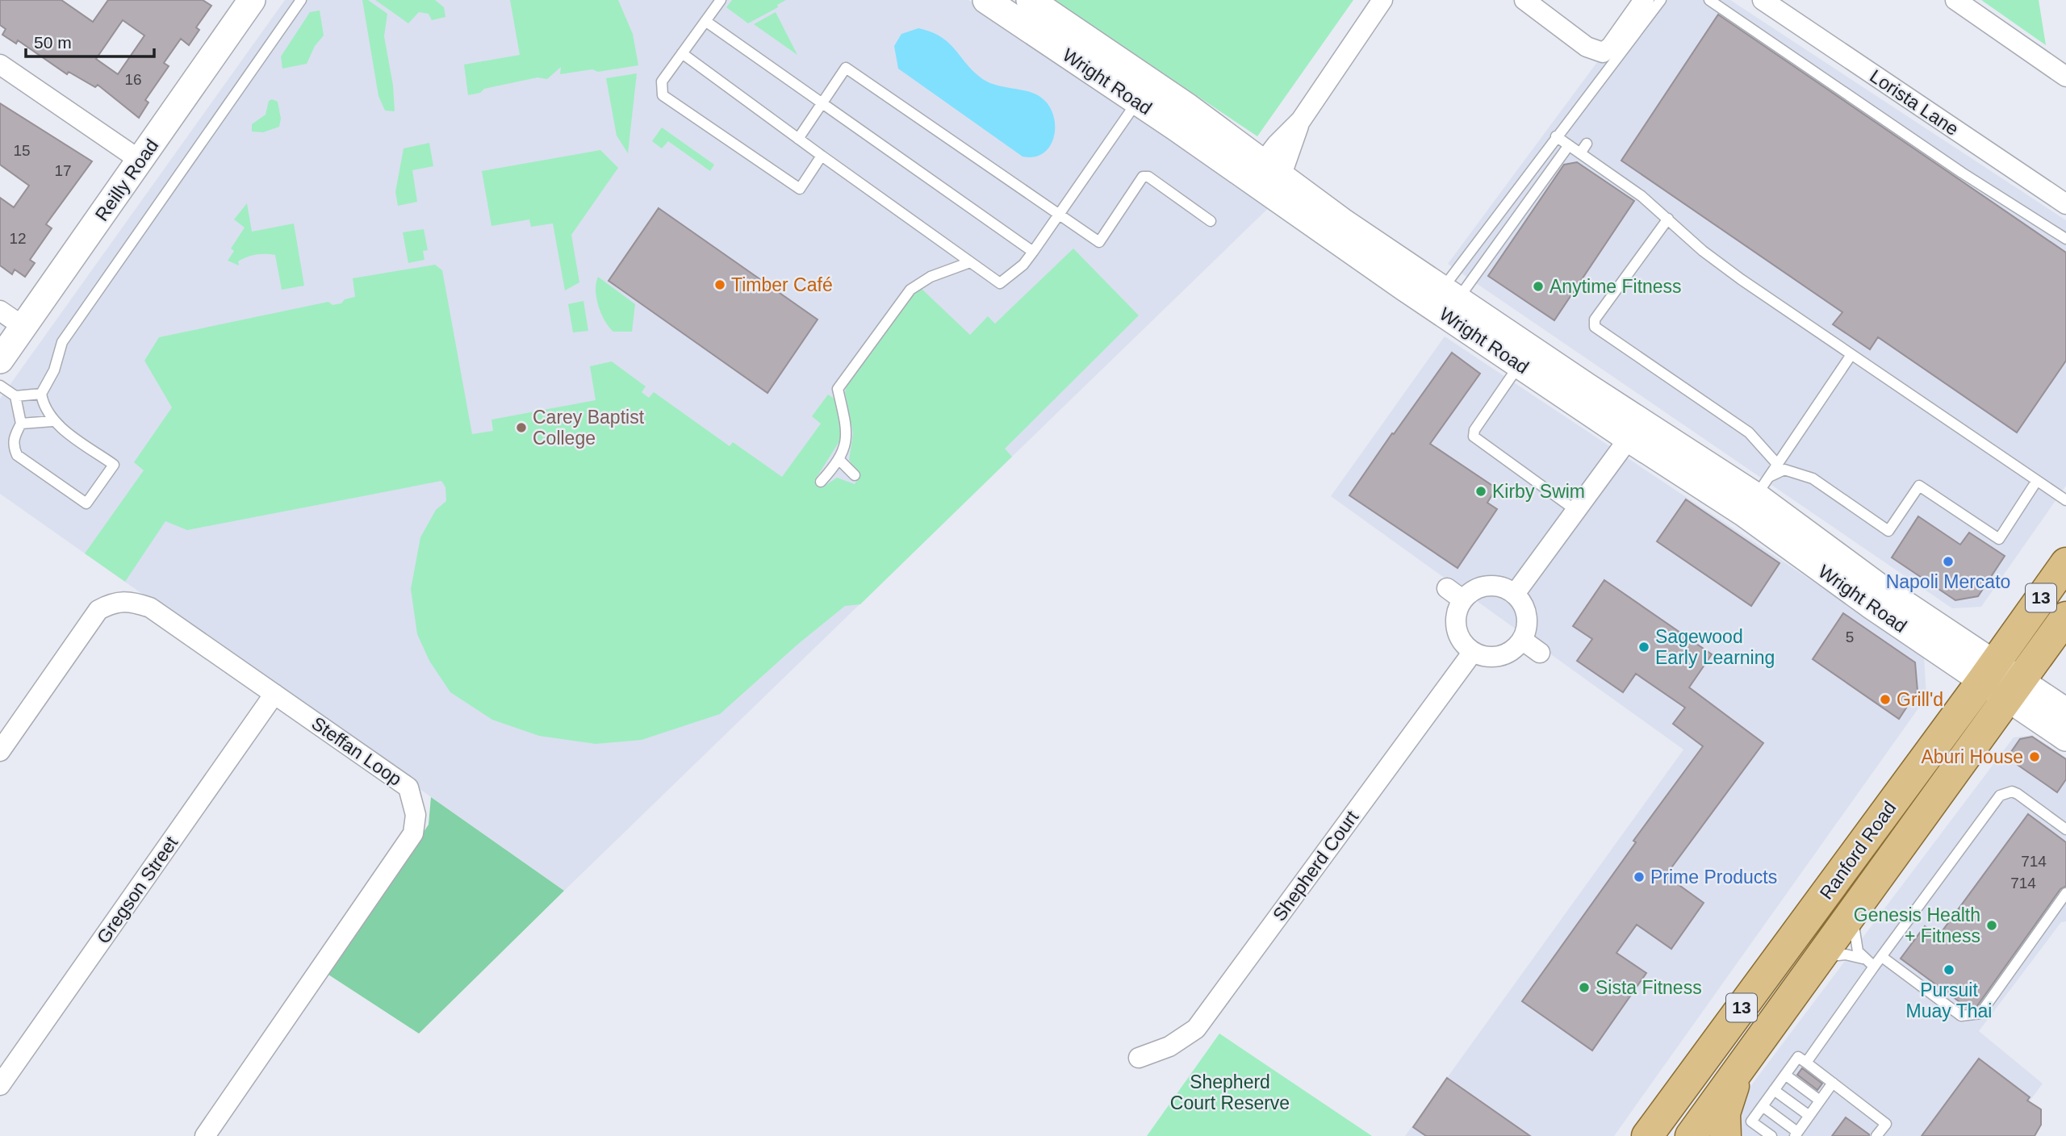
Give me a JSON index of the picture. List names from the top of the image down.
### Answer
{
  "streets": {
    "main road": ["13", "Ranford Road"],
    "street": [
      "Wright Road",
      "Lorista Lane",
      "Reilly Road",
      "Steffan Loop",
      "Shepherd Court",
      "Gregson Street"
    ]
  },
  "crossings": [
    ["Wright Road", "Ranford Road"],
    ["Steffan Loop", "Gregson Street"]
  ],
  "parks": ["Shepherd Court Reserve"],
  "places": [
    "Timber Café",
    "Anytime Fitness",
    "Carey Baptist College",
    "Kirby Swim",
    "Napoli Mercato",
    "Sagewood Early Learning",
    "Grill'd",
    "Aburi House",
    "Prime Products",
    "Genesis Health + Fitness",
    "Pursuit Muay Thai",
    "Sista Fitness"
  ],
  "house_numbers": [
    "16",
    "15",
    "17",
    "12",
    "5",
    "714",
    "714"
  ],
  "scale_bar": "50 m"
}
